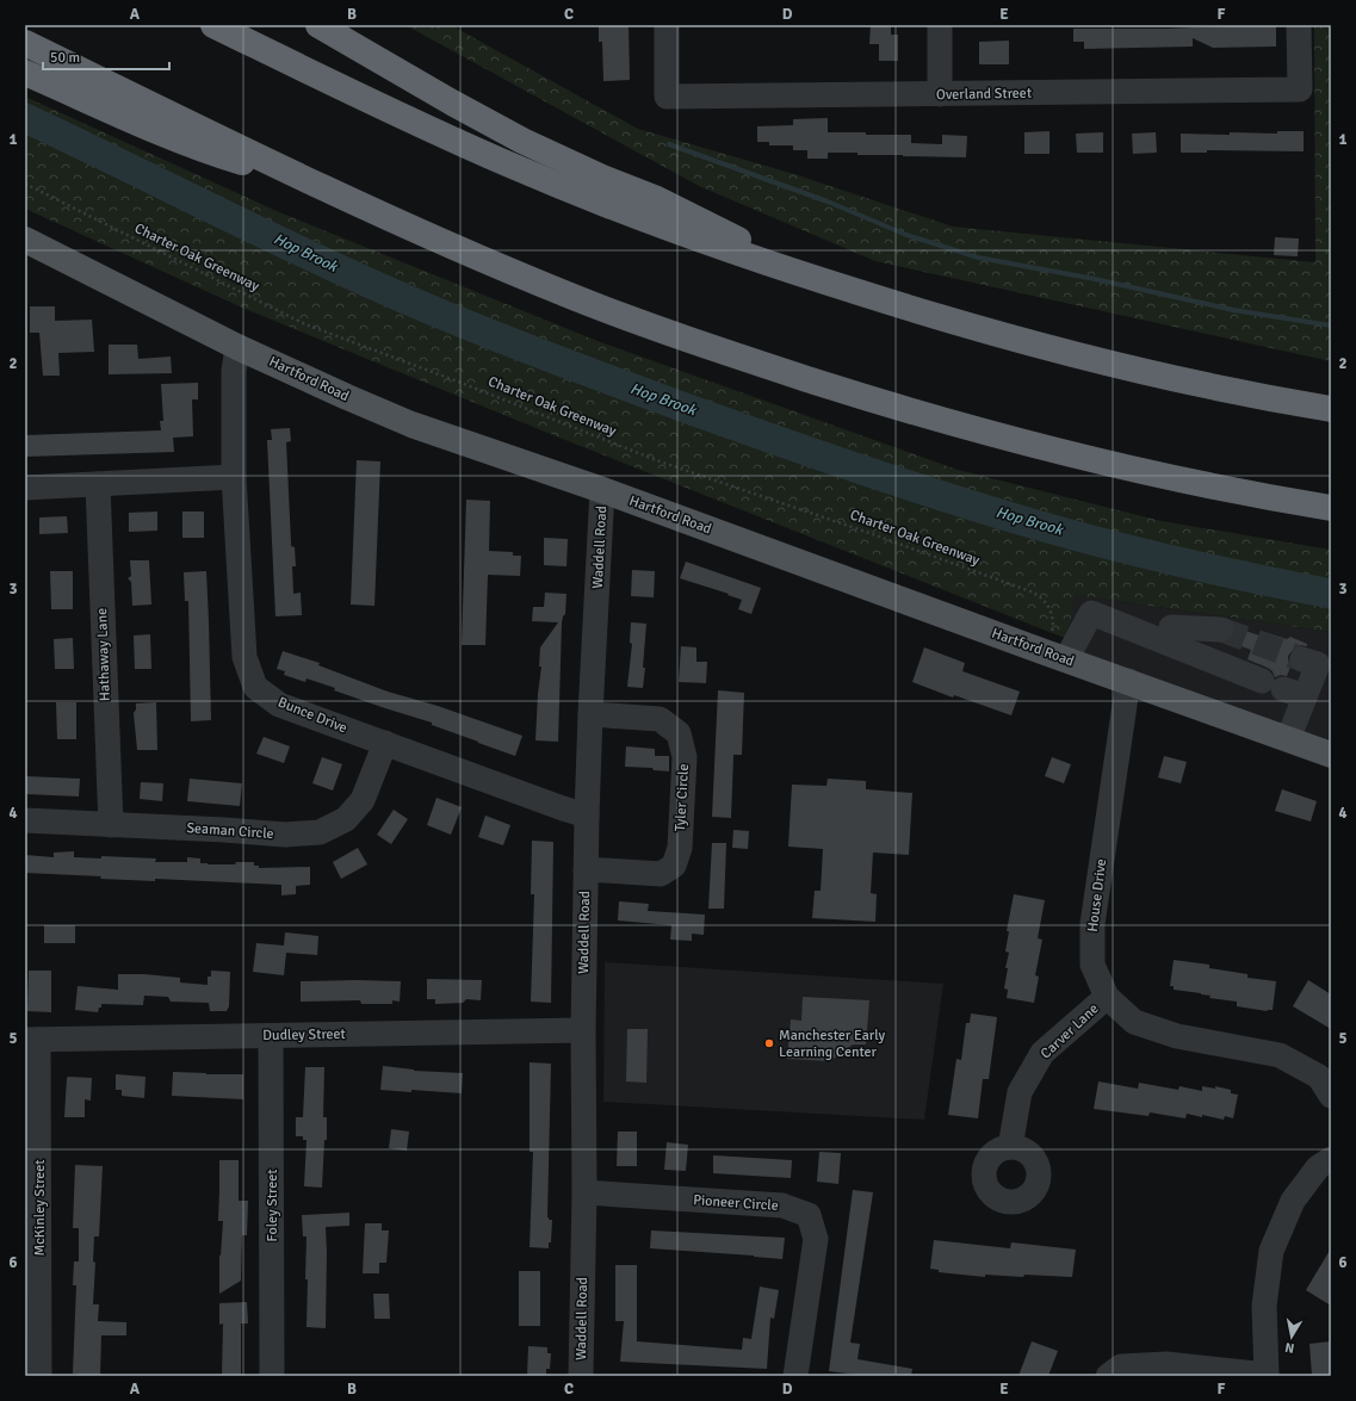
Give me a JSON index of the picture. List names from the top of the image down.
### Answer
{
  "streets": {
    "main road": ["Hartford Road"],
    "street": [
      "Overland Street",
      "Waddell Road",
      "Hathaway Lane",
      "Bunce Drive",
      "Tyler Circle",
      "Seaman Circle",
      "House Drive",
      "Carver Lane",
      "Dudley Street",
      "Pioneer Circle",
      "Foley Street",
      "McKinley Street"
    ],
    "path": ["Charter Oak Greenway"]
  },
  "crossings": [
    ["Charter Oak Greenway", "Hartford Road"],
    ["Hartford Road", "Waddell Road"],
    ["Hartford Road", "Bunce Drive"],
    ["Hartford Road", "House Drive"],
    ["Waddell Road", "Bunce Drive"],
    ["Waddell Road", "Tyler Circle"],
    ["Waddell Road", "Dudley Street"],
    ["Waddell Road", "Pioneer Circle"],
    ["Hathaway Lane", "Seaman Circle"],
    ["Bunce Drive", "Seaman Circle"],
    ["House Drive", "Carver Lane"],
    ["Dudley Street", "Foley Street"],
    ["Dudley Street", "McKinley Street"]
  ],
  "water": ["Hop Brook"],
  "places": ["Manchester Early Learning Center"],
  "scale_bar": "50 m",
  "north": "bottom",
  "grid": {
    "columns": [
      "A",
      "B",
      "C",
      "D",
      "E",
      "F"
    ],
    "rows": [
      "1",
      "2",
      "3",
      "4",
      "5",
      "6"
    ]
  }
}
